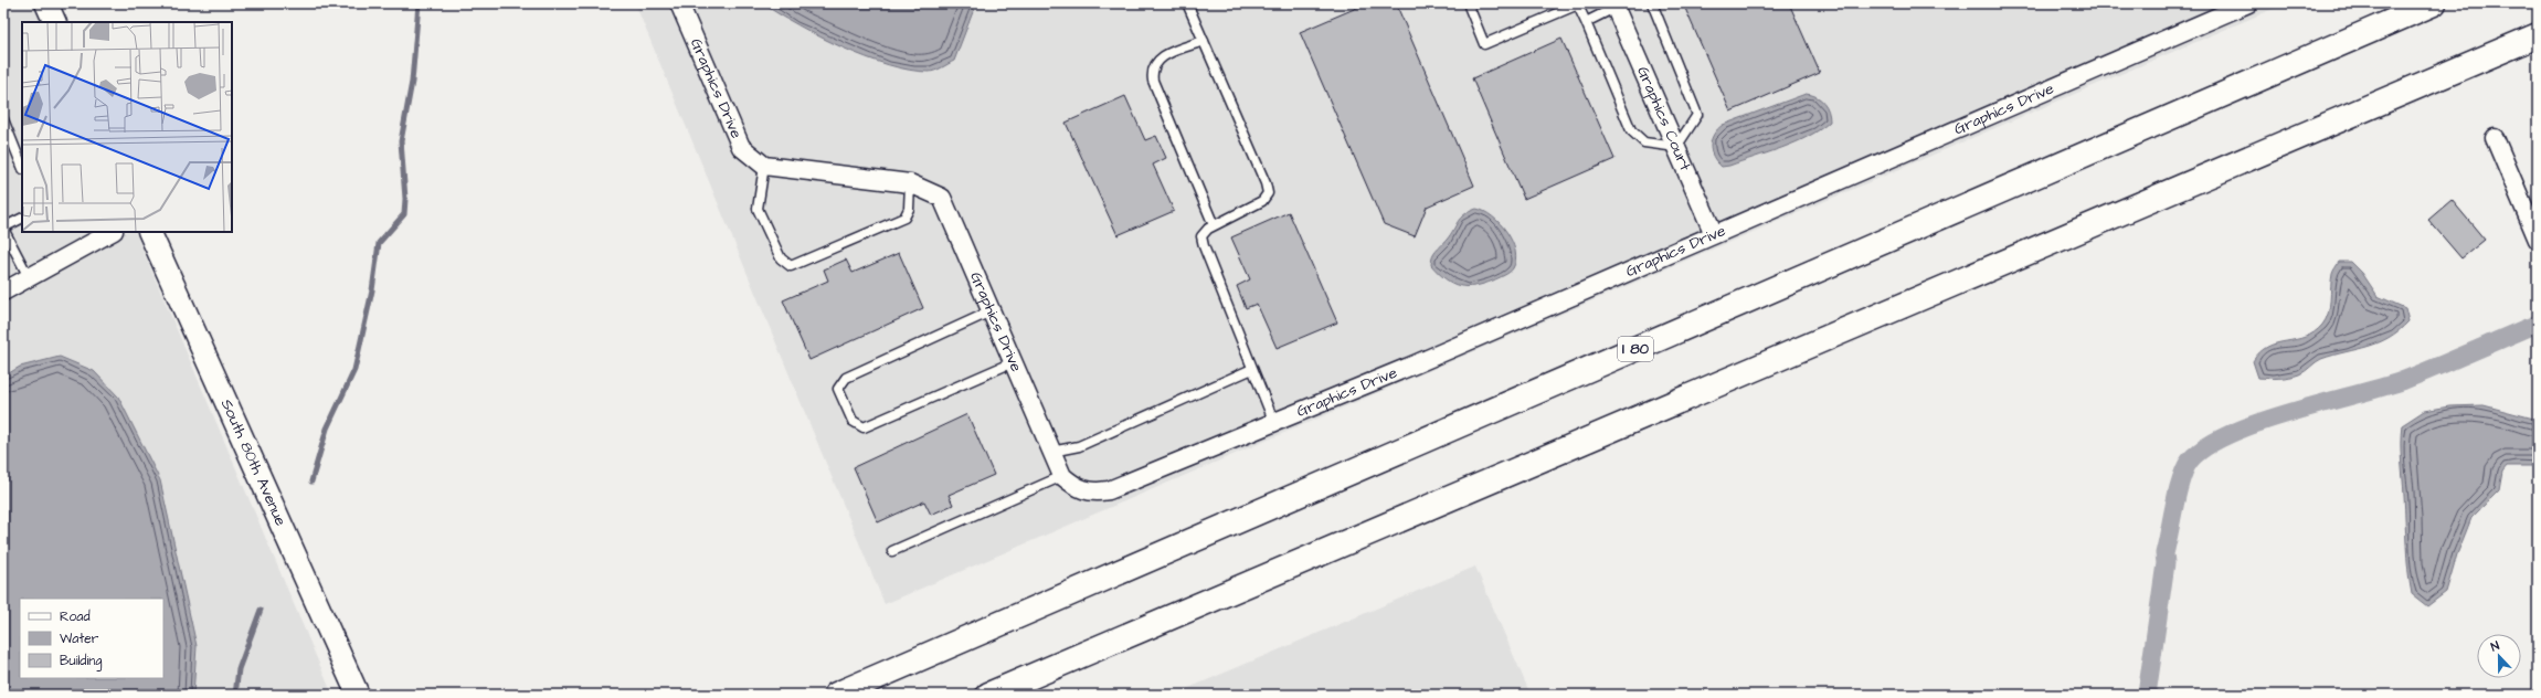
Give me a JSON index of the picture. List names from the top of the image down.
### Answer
{
  "streets": {
    "highway": ["I 80"],
    "street": ["Graphics Drive", "Graphics Court", "South 80th Avenue"]
  },
  "crossings": [
    ["Graphics Drive", "Graphics Court"]
  ],
  "legend": ["Road", "Water", "Building"],
  "north": "top"
}
